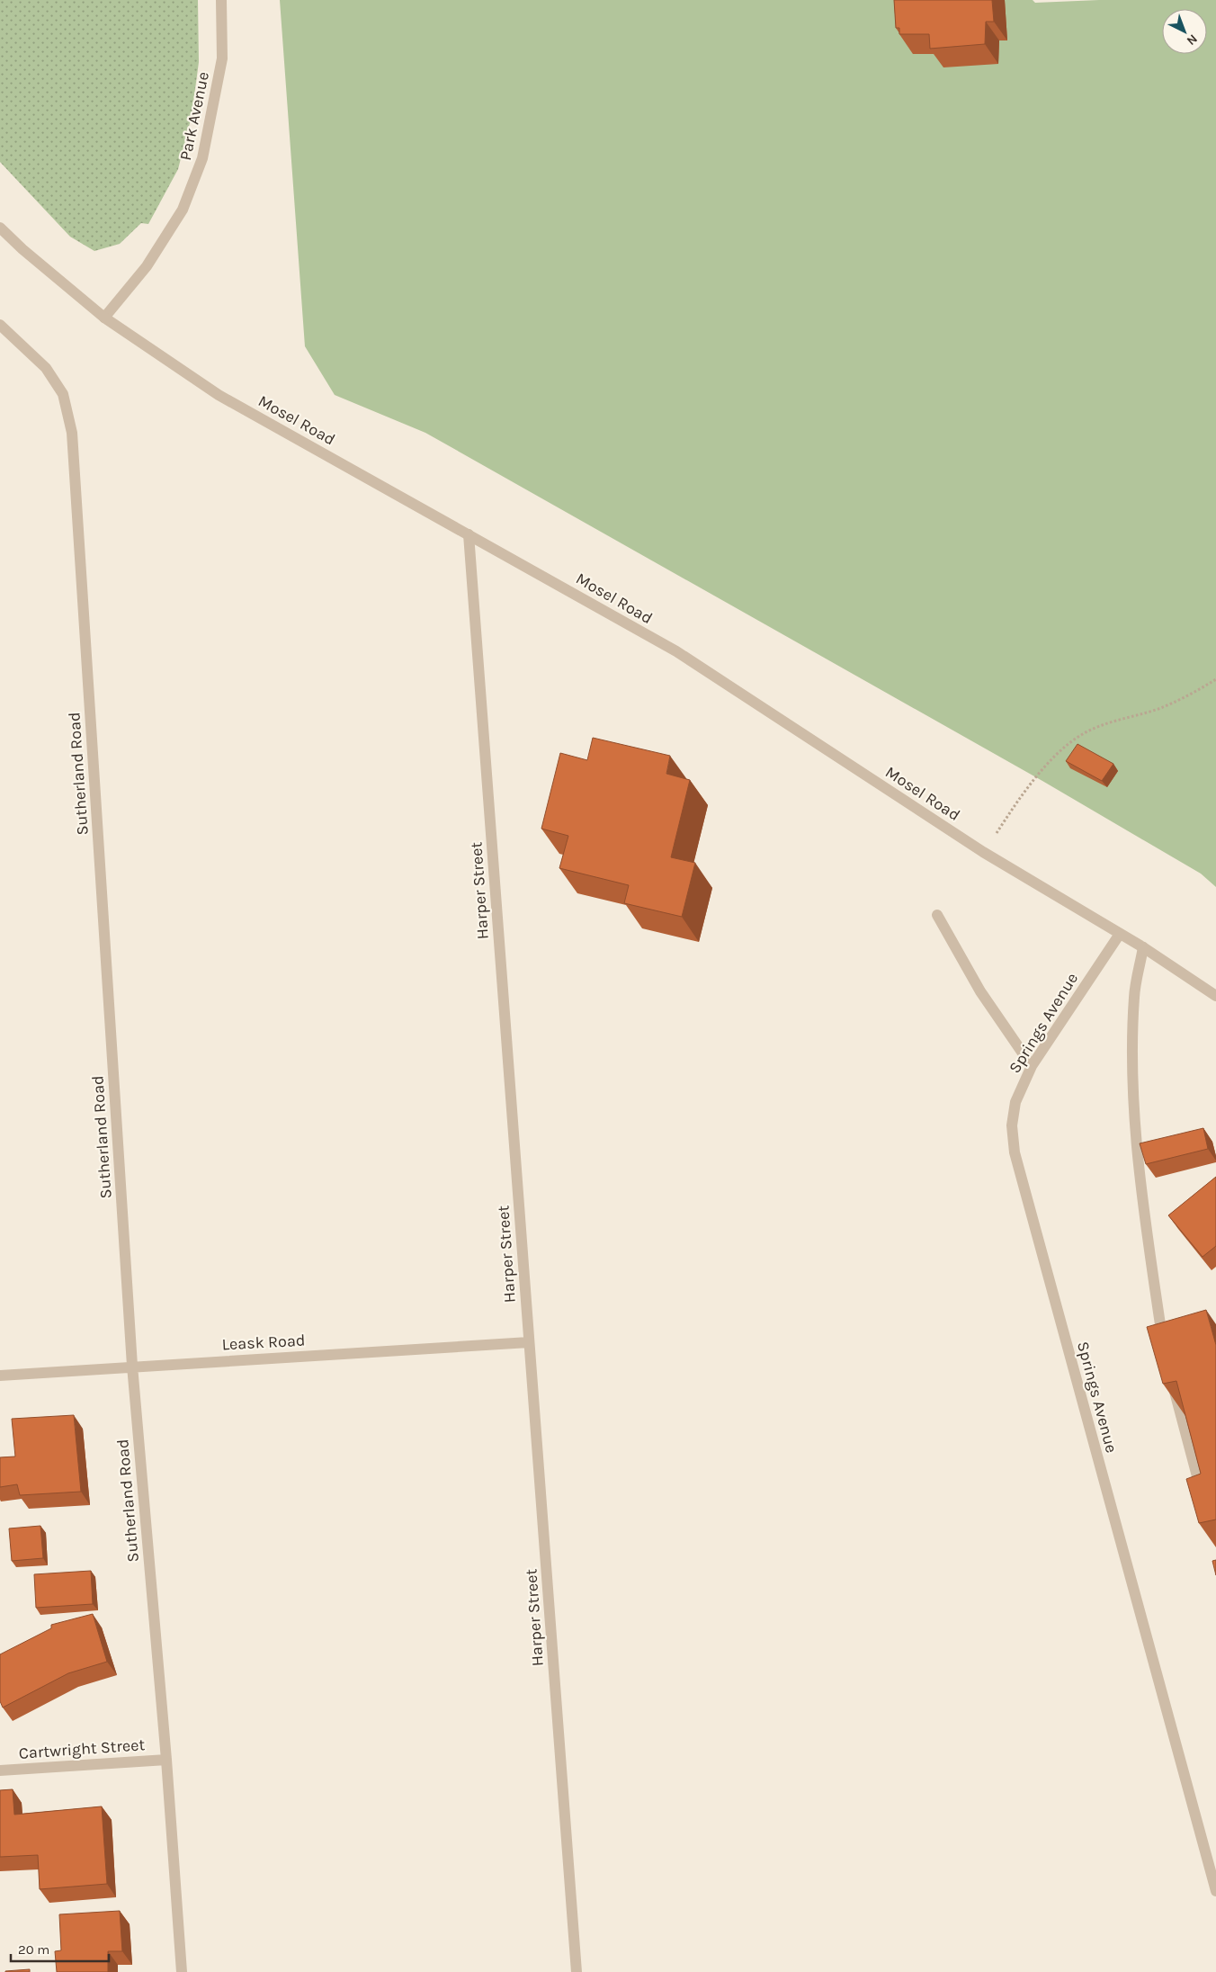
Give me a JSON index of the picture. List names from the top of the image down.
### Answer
{
  "streets": {
    "street": [
      "Park Avenue",
      "Mosel Road",
      "Sutherland Road",
      "Harper Street",
      "Springs Avenue",
      "Leask Road",
      "Cartwright Street"
    ]
  },
  "crossings": [
    ["Park Avenue", "Mosel Road"],
    ["Mosel Road", "Harper Street"],
    ["Mosel Road", "Springs Avenue"],
    ["Sutherland Road", "Leask Road"],
    ["Sutherland Road", "Cartwright Street"],
    ["Harper Street", "Leask Road"]
  ],
  "scale_bar": "20 m",
  "north": "bottom right"
}
